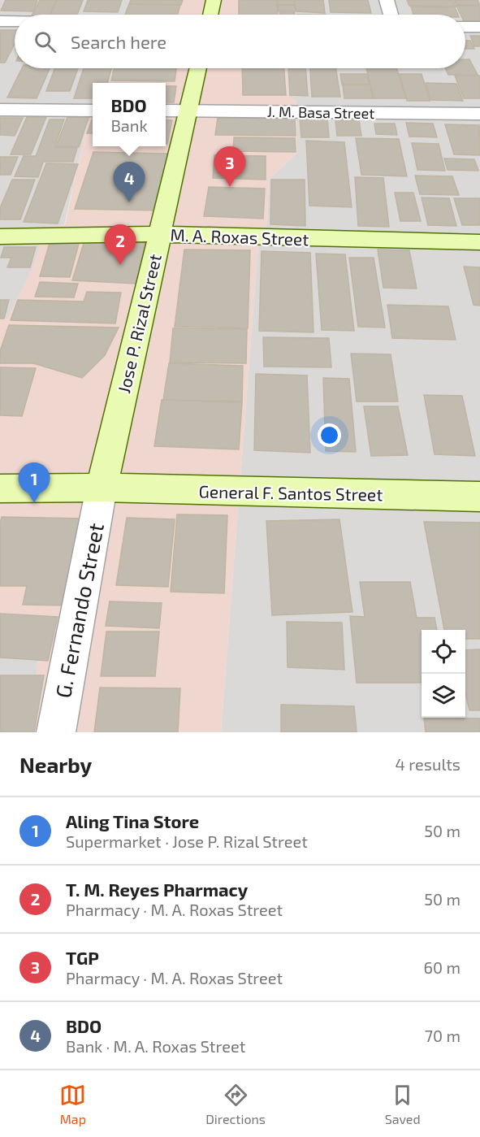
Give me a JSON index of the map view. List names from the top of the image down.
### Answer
{
  "streets": {
    "street": [
      "J. M. Basa Street",
      "M. A. Roxas Street",
      "Jose P. Rizal Street",
      "General F. Santos Street",
      "G. Fernando Street"
    ]
  },
  "crossings": [
    ["J. M. Basa Street", "Jose P. Rizal Street"],
    ["M. A. Roxas Street", "Jose P. Rizal Street"],
    ["Jose P. Rizal Street", "General F. Santos Street"],
    ["Jose P. Rizal Street", "G. Fernando Street"],
    ["General F. Santos Street", "G. Fernando Street"]
  ],
  "page": {
    "search": "Search here",
    "popup": ["BDO", "Bank"],
    "pins": [
      "3",
      "4",
      "2",
      "1"
    ],
    "heading": ["Nearby", "4 results"],
    "list": [
      {
        "mark": "1",
        "name": "Aling Tina Store",
        "note": "Supermarket · Jose P. Rizal Street",
        "value": "50 m"
      },
      {
        "mark": "2",
        "name": "T. M. Reyes Pharmacy",
        "note": "Pharmacy · M. A. Roxas Street",
        "value": "50 m"
      },
      {
        "mark": "3",
        "name": "TGP",
        "note": "Pharmacy · M. A. Roxas Street",
        "value": "60 m"
      },
      {
        "mark": "4",
        "name": "BDO",
        "note": "Bank · M. A. Roxas Street",
        "value": "70 m"
      }
    ],
    "nav": ["Map", "Directions", "Saved"]
  }
}
